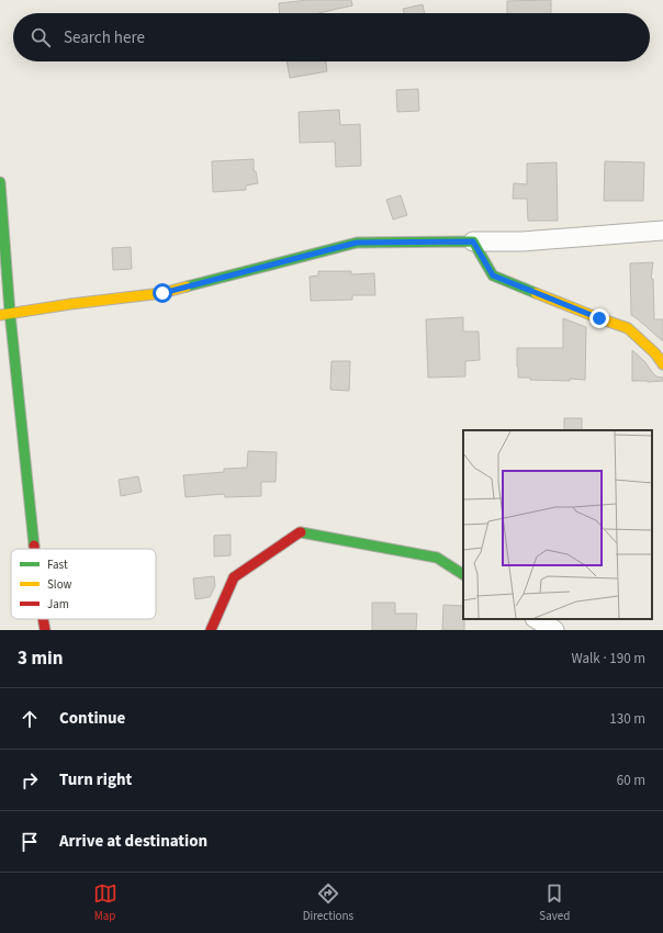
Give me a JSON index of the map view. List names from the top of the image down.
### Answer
{
  "legend": ["Fast", "Slow", "Jam"],
  "page": {
    "search": "Search here",
    "heading": ["3 min", "Walk · 190 m"],
    "list": [
      ["Continue", "130 m"],
      ["Turn right", "60 m"],
      "Arrive at destination"
    ],
    "nav": ["Map", "Directions", "Saved"]
  }
}
